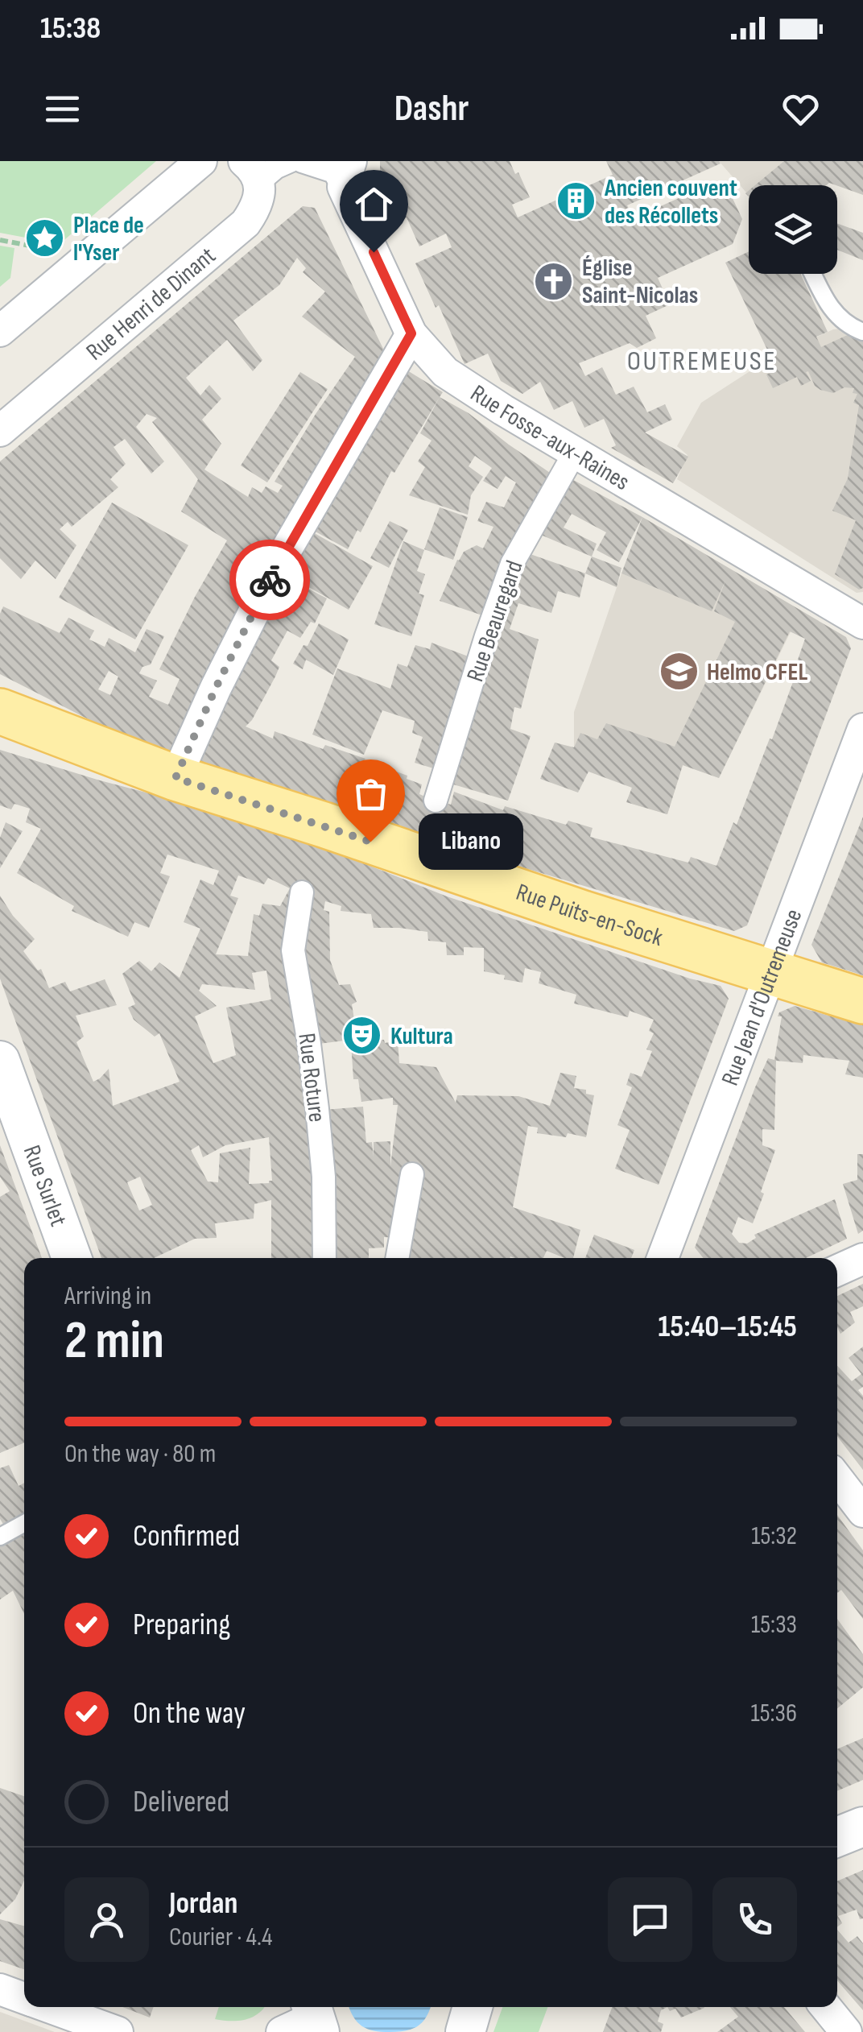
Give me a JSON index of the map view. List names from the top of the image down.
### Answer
{
  "streets": {
    "main road": ["Rue Puits-en-Sock"],
    "street": [
      "Rue Henri de Dinant",
      "Rue Fosse-aux-Raines",
      "Rue Beauregard",
      "Rue Jean d'Outremeuse",
      "Rue Roture",
      "Rue Surlet"
    ]
  },
  "crossings": [
    ["Rue Fosse-aux-Raines", "Rue Beauregard"],
    ["Rue Puits-en-Sock", "Rue Jean d'Outremeuse"]
  ],
  "districts": ["OUTREMEUSE"],
  "places": {
    "building": ["Ancien couvent des Récollets"],
    "place": ["Place de l'Yser"],
    "church": ["Église Saint-Nicolas"],
    "school or university": ["Helmo CFEL"],
    "other": ["Libano"],
    "theatre": ["Kultura"]
  },
  "page": {
    "status": "15:38",
    "header": "Dashr",
    "bubble": "Libano",
    "heading": ["2 min", "Arriving in", "15:40–15:45"],
    "panel": ["Jordan", "Courier · 4.4"],
    "bar": "On the way · 80 m",
    "list": [
      ["Confirmed", "15:32"],
      ["Preparing", "15:33"],
      ["On the way", "15:36"],
      "Delivered"
    ]
  }
}
